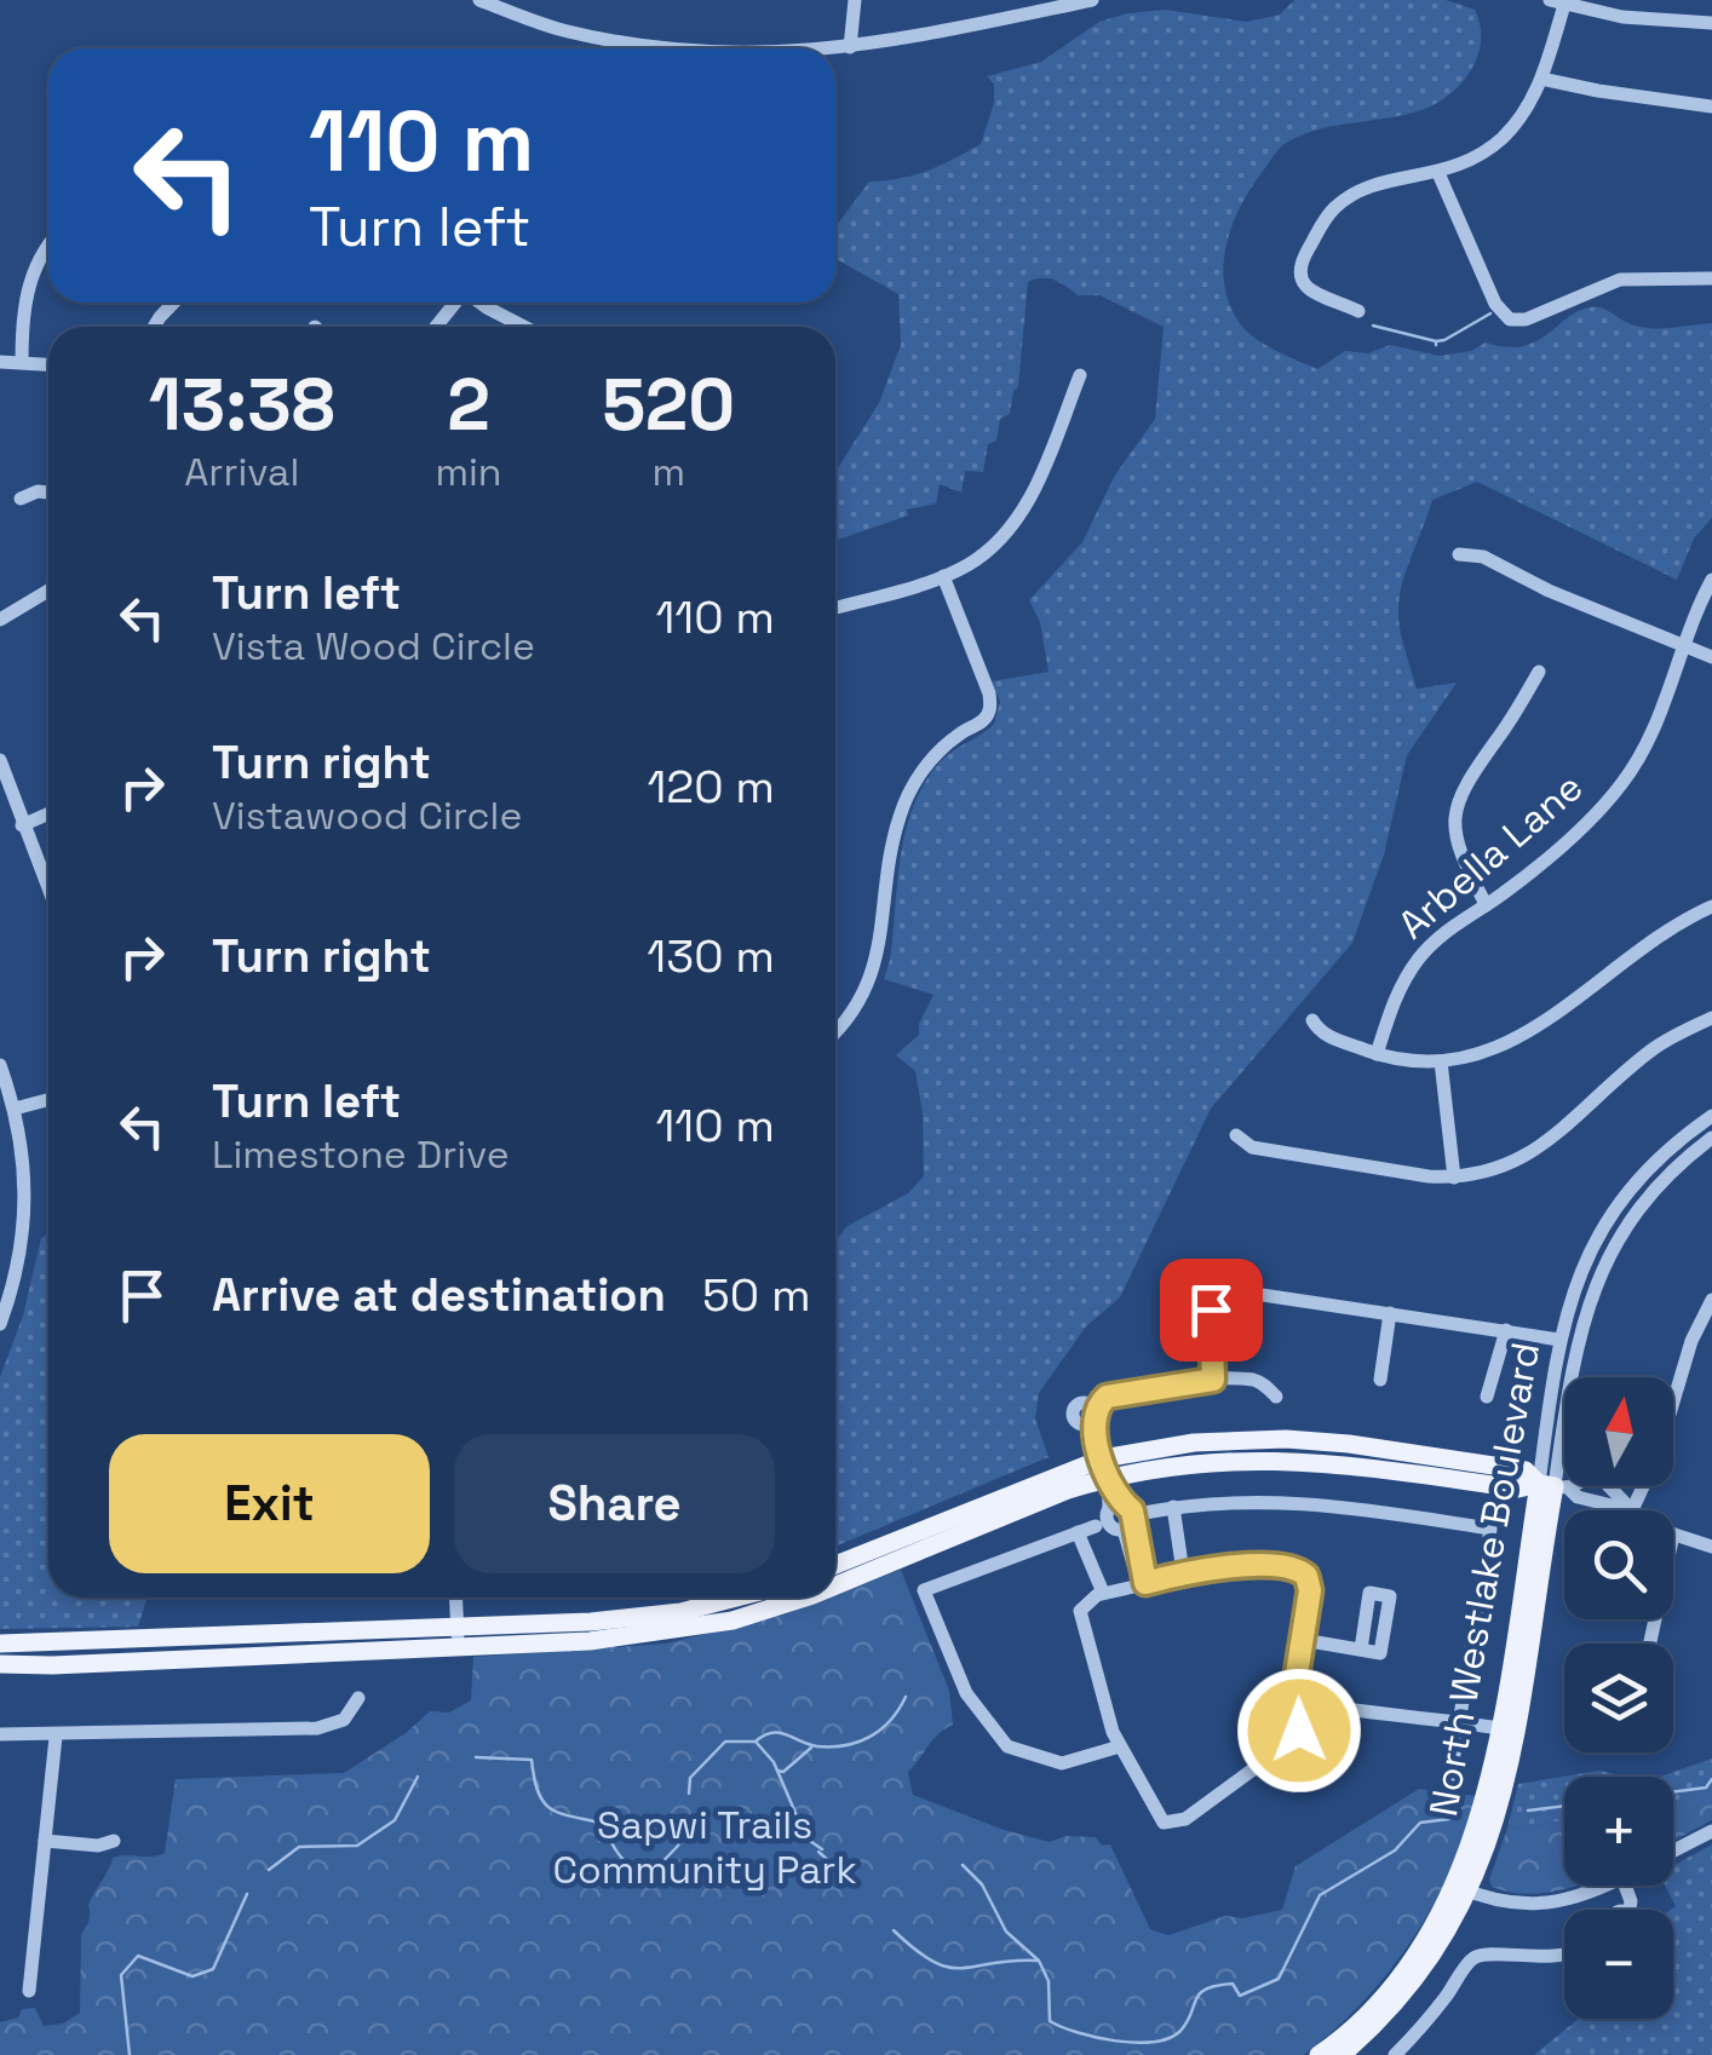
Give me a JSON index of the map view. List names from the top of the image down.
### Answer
{
  "streets": {
    "main road": ["North Westlake Boulevard"],
    "street": ["Arbella Lane"]
  },
  "parks": ["Sapwi Trails Community Park"],
  "north": "top",
  "page": {
    "turn": ["110 m", "Turn left"],
    "eta": [
      "13:38",
      "Arrival",
      "2",
      "min",
      "520",
      "m"
    ],
    "list": [
      {
        "name": "Turn left",
        "note": "Vista Wood Circle",
        "value": "110 m"
      },
      {
        "name": "Turn right",
        "note": "Vistawood Circle",
        "value": "120 m"
      },
      {
        "name": "Turn right",
        "value": "130 m"
      },
      {
        "name": "Turn left",
        "note": "Limestone Drive",
        "value": "110 m"
      },
      {
        "name": "Arrive at destination",
        "value": "50 m"
      }
    ],
    "map_buttons": ["+", "−"],
    "buttons": ["Exit", "Share"]
  }
}
